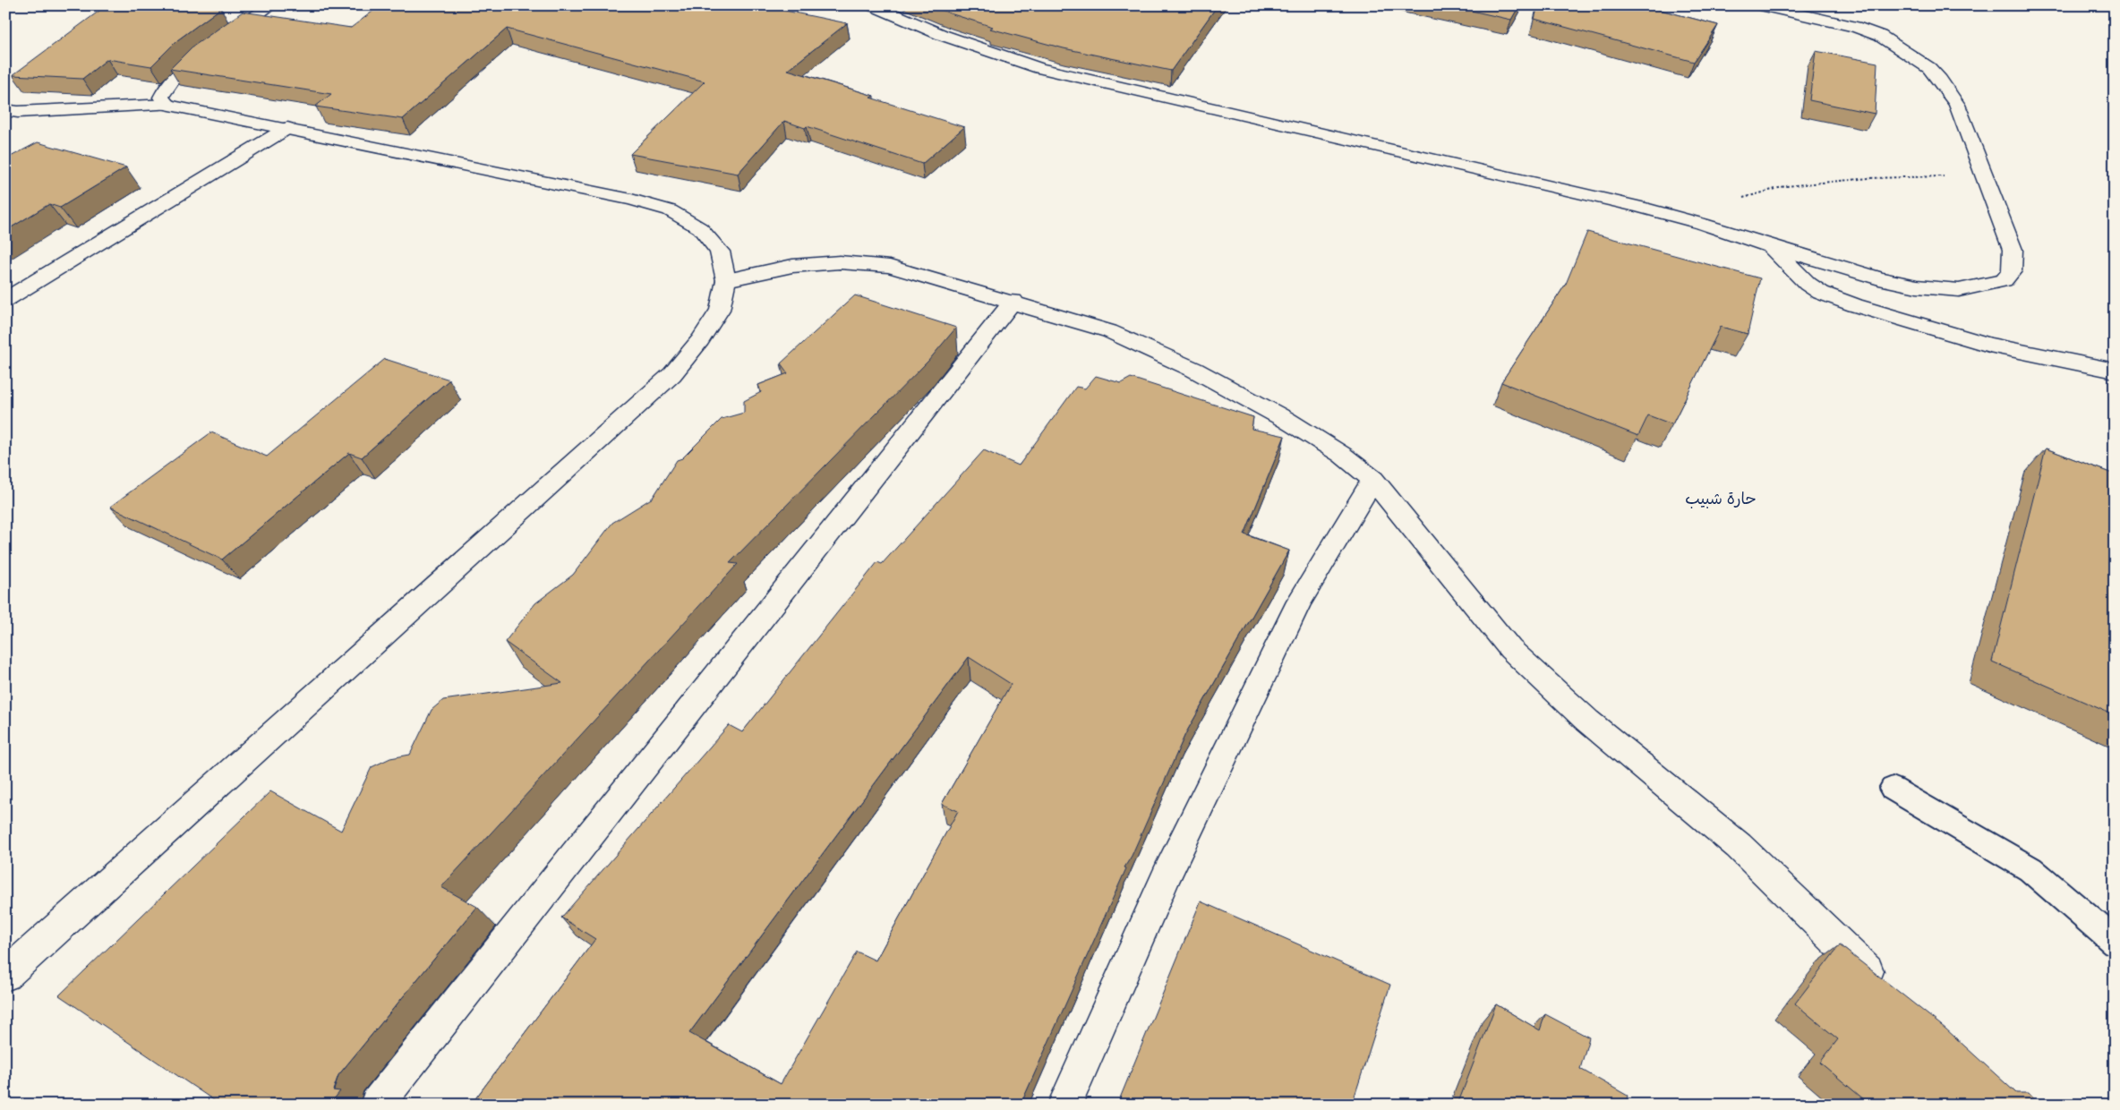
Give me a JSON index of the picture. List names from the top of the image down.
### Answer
{
  "districts": ["حارة شبيب"]
}
